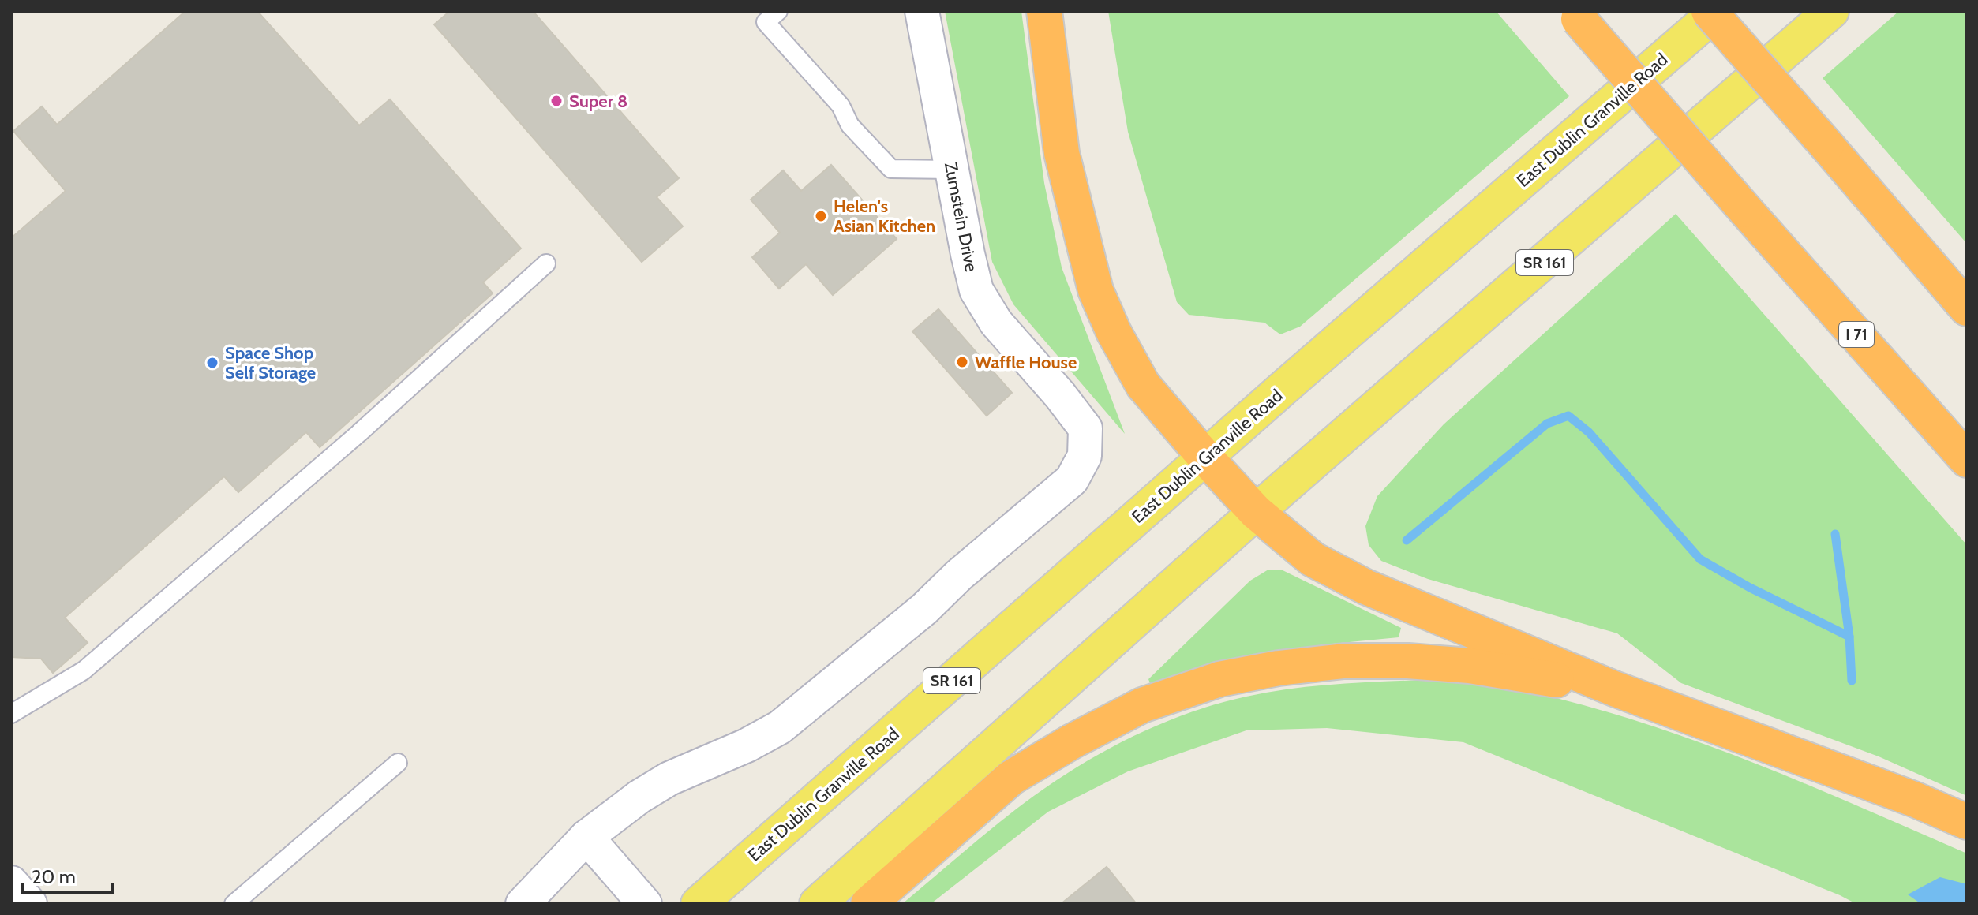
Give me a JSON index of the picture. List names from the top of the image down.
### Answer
{
  "streets": {
    "highway": ["I 71"],
    "main road": ["East Dublin Granville Road", "SR 161"],
    "street": ["Zumstein Drive"]
  },
  "places": [
    "Super 8",
    "Helen's Asian Kitchen",
    "Waffle House",
    "Space Shop Self Storage"
  ],
  "scale_bar": "20 m"
}
